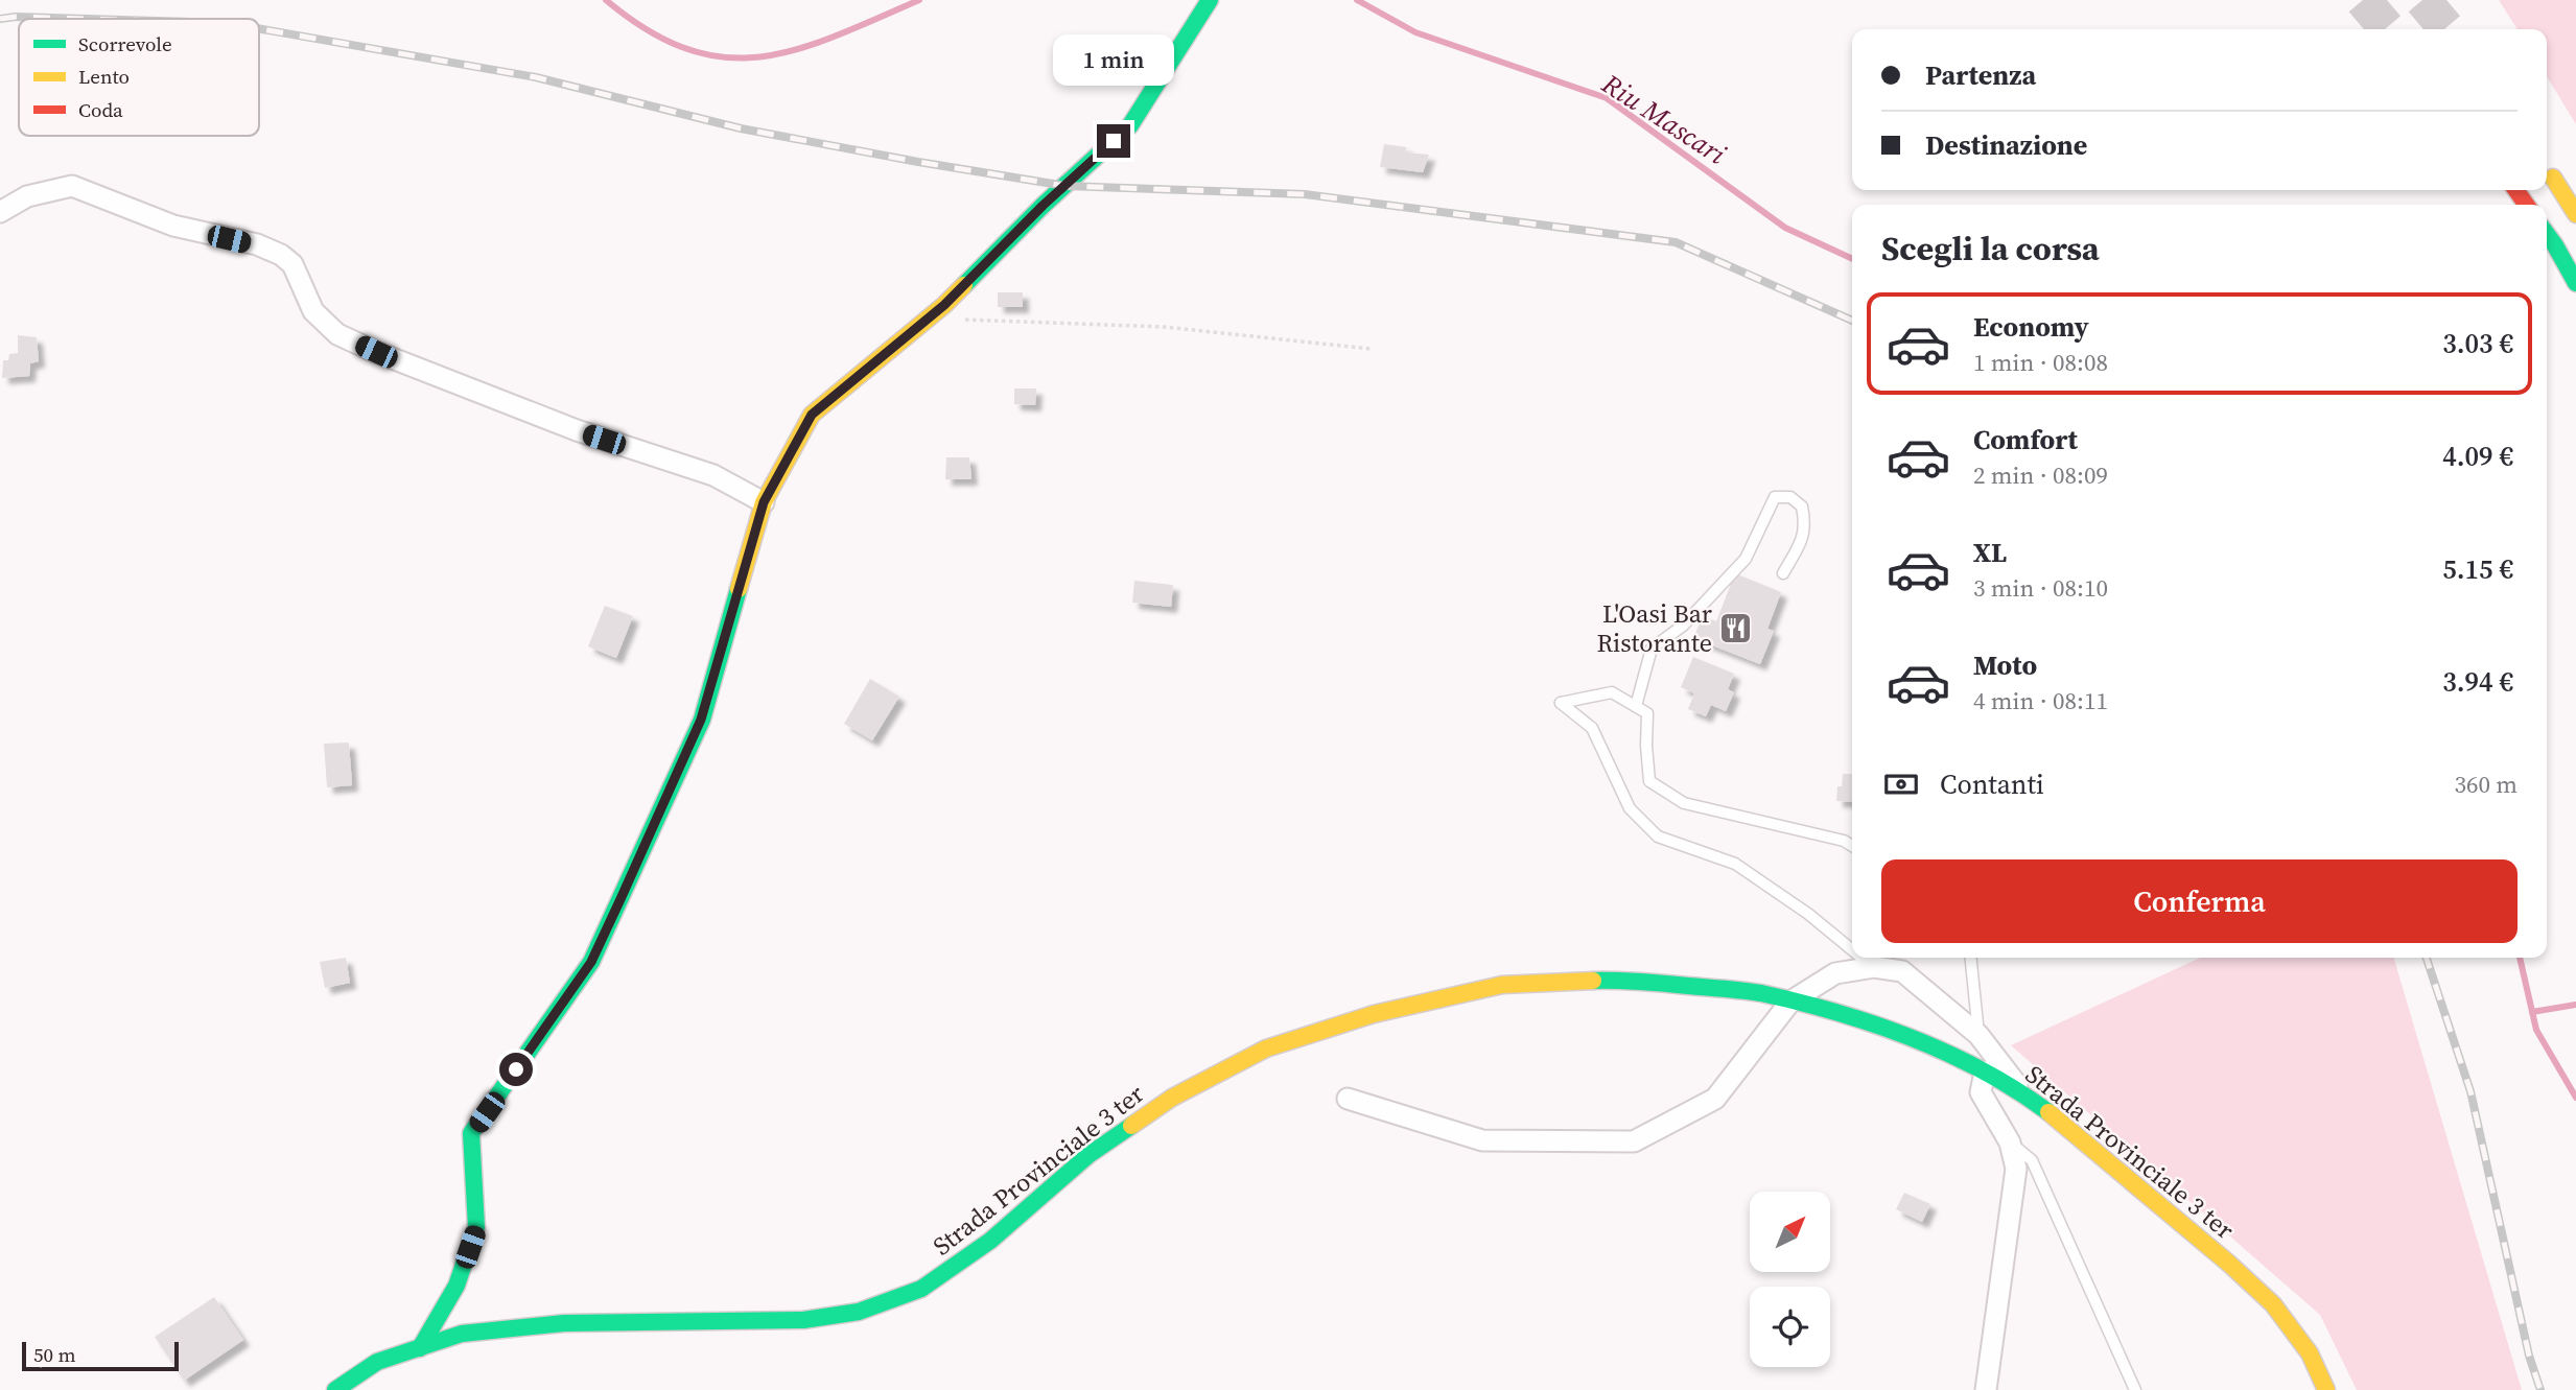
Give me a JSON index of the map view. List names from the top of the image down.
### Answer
{
  "streets": {
    "main road": ["Strada Provinciale 3 ter"]
  },
  "water": ["Riu Mascari"],
  "places": {
    "restaurant": ["L'Oasi Bar Ristorante"]
  },
  "legend": ["Scorrevole", "Lento", "Coda"],
  "scale_bar": "50 m",
  "north": "top right",
  "page": {
    "banner": ["Partenza", "Destinazione"],
    "bubble": "1 min",
    "heading": "Scegli la corsa",
    "list": [
      {
        "name": "Economy",
        "note": "1 min · 08:08",
        "value": "3.03 €"
      },
      {
        "name": "Comfort",
        "note": "2 min · 08:09",
        "value": "4.09 €"
      },
      {
        "name": "XL",
        "note": "3 min · 08:10",
        "value": "5.15 €"
      },
      {
        "name": "Moto",
        "note": "4 min · 08:11",
        "value": "3.94 €"
      }
    ],
    "pay": ["Contanti", "360 m"],
    "buttons": "Conferma",
    "scale": "50 m"
  }
}
